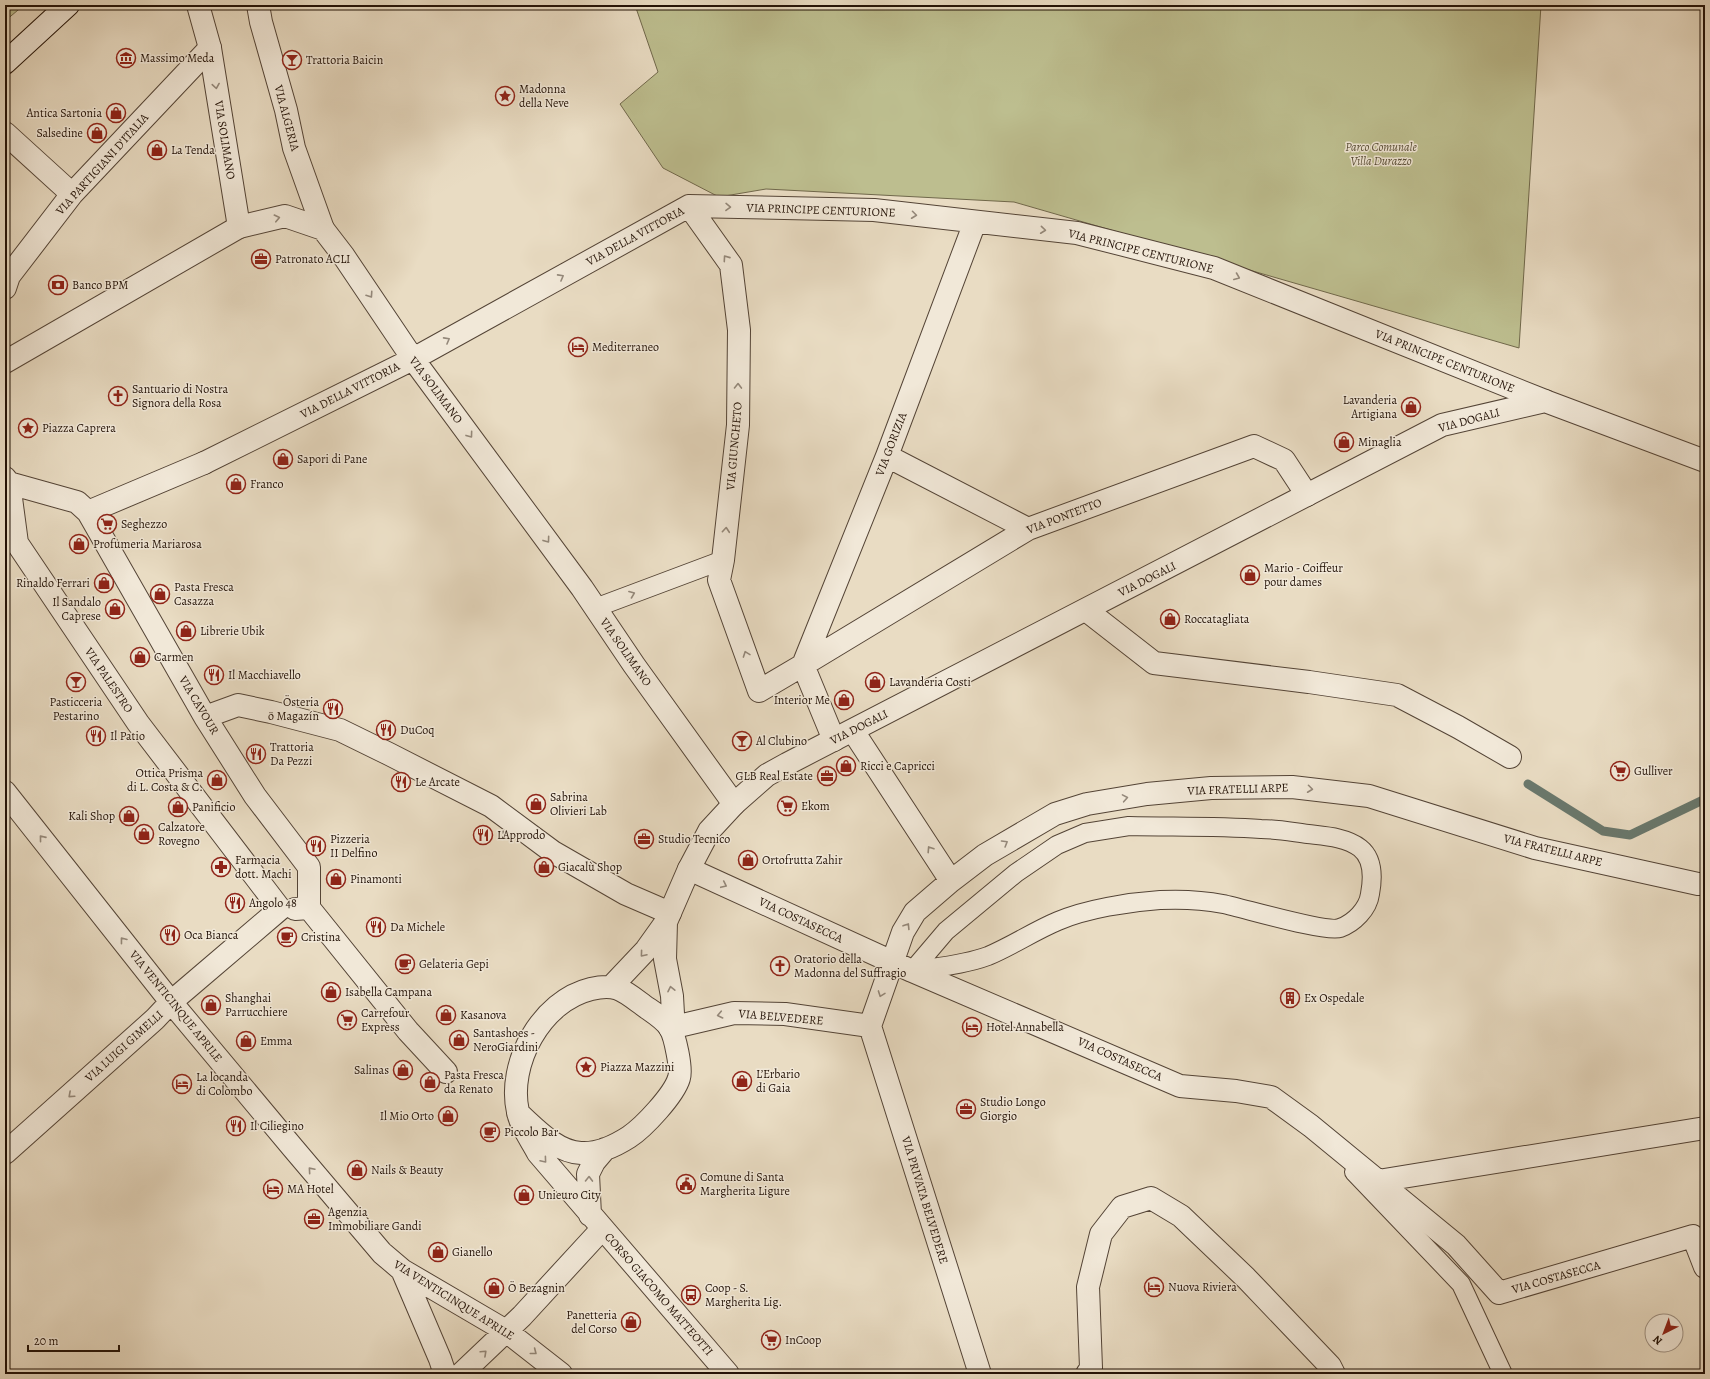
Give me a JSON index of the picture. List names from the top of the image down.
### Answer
{
  "streets": {
    "street": [
      "VIA ALGERIA",
      "VIA SOLIMANO",
      "VIA PARTIGIANI D'ITALIA",
      "VIA PRINCIPE CENTURIONE",
      "VIA DELLA VITTORIA",
      "VIA DOGALI",
      "VIA GORIZIA",
      "VIA GIUNCHETO",
      "VIA PONTETTO",
      "VIA PALESTRO",
      "VIA CAVOUR",
      "VIA FRATELLI ARPE",
      "VIA COSTASECCA",
      "VIA VENTICINQUE APRILE",
      "VIA BELVEDERE",
      "VIA LUIGI GIMELLI",
      "VIA PRIVATA BELVEDERE",
      "CORSO GIACOMO MATTEOTTI"
    ]
  },
  "crossings": [
    ["VIA ALGERIA", "VIA SOLIMANO"],
    ["VIA SOLIMANO", "VIA PARTIGIANI D'ITALIA"],
    ["VIA SOLIMANO", "VIA DELLA VITTORIA"],
    ["VIA SOLIMANO", "VIA DOGALI"],
    ["VIA PRINCIPE CENTURIONE", "VIA DELLA VITTORIA"],
    ["VIA PRINCIPE CENTURIONE", "VIA DOGALI"],
    ["VIA PRINCIPE CENTURIONE", "VIA GORIZIA"],
    ["VIA PRINCIPE CENTURIONE", "VIA GIUNCHETO"],
    ["VIA DELLA VITTORIA", "VIA GIUNCHETO"],
    ["VIA DELLA VITTORIA", "VIA CAVOUR"],
    ["VIA DOGALI", "VIA PONTETTO"],
    ["VIA DOGALI", "VIA COSTASECCA"],
    ["VIA DOGALI", "VIA BELVEDERE"],
    ["VIA GORIZIA", "VIA PONTETTO"],
    ["VIA GIUNCHETO", "VIA PONTETTO"],
    ["VIA PALESTRO", "VIA LUIGI GIMELLI"],
    ["VIA FRATELLI ARPE", "VIA COSTASECCA"],
    ["VIA FRATELLI ARPE", "VIA BELVEDERE"],
    ["VIA FRATELLI ARPE", "VIA PRIVATA BELVEDERE"],
    ["VIA VENTICINQUE APRILE", "VIA LUIGI GIMELLI"],
    ["VIA BELVEDERE", "VIA PRIVATA BELVEDERE"]
  ],
  "one_way": [
    "VIA SOLIMANO",
    "VIA PRINCIPE CENTURIONE",
    "VIA DELLA VITTORIA",
    "VIA GIUNCHETO",
    "VIA BELVEDERE",
    "VIA LUIGI GIMELLI"
  ],
  "parks": ["Parco Comunale Villa Durazzo"],
  "places": {
    "museum": ["Massimo Meda"],
    "bar": ["Trattoria Baicin", "Pasticceria Pestarino", "Al Clubino"],
    "place": ["Madonna della Neve", "Piazza Caprera", "Piazza Mazzini"],
    "shop": [
      "Antica Sartonia",
      "Salsedine",
      "La Tenda",
      "Lavanderia Artigiana",
      "Minaglia",
      "Sapori di Pane",
      "Franco",
      "Profumeria Mariarosa",
      "Mario - Coiffeur pour dames",
      "Rinaldo Ferrari",
      "Pasta Fresca Casazza",
      "Il Sandalo Caprese",
      "Roccatagliata",
      "Librerie Ubik",
      "Carmen",
      "Lavanderia Costi",
      "Interior Me",
      "Ricci e Capricci",
      "Ottica Prisma di L. Costa & C.",
      "Sabrina Olivieri Lab",
      "Panificio",
      "Kali Shop",
      "Calzatore Rovegno",
      "Ortofrutta Zahir",
      "Giacalù Shop",
      "Pinamonti",
      "Isabella Campana",
      "Shanghai Parrucchiere",
      "Kasanova",
      "Santashoes - NeroGiardini",
      "Emma",
      "Salinas",
      "L’Erbario di Gaia",
      "Pasta Fresca da Renato",
      "Il Mio Orto",
      "Nails & Beauty",
      "Unieuro City",
      "Gianello",
      "Ö Bezagnin",
      "Panetteria del Corso"
    ],
    "office": [
      "Patronato ACLI",
      "GLB Real Estate",
      "Studio Tecnico",
      "Studio Longo Giorgio",
      "Agenzia Immobiliare Gandi"
    ],
    "bank": ["Banco BPM"],
    "hotel": [
      "Mediterraneo",
      "Hotel Annabella",
      "La locanda di Colombo",
      "MA Hotel",
      "Nuova Riviera"
    ],
    "church": ["Santuario di Nostra Signora della Rosa", "Oratorio della Madonna del Suffragio"],
    "supermarket": [
      "Seghezzo",
      "Gulliver",
      "Ekom",
      "Carrefour Express",
      "InCoop"
    ],
    "restaurant": [
      "Il Macchiavello",
      "Österia ö Magazín",
      "DuCoq",
      "Il Patio",
      "Trattoria Da Pezzi",
      "Le Arcate",
      "L'Approdo",
      "Pizzeria II Delfino",
      "Angolo 48",
      "Da Michele",
      "Oca Bianca",
      "Il Ciliegino"
    ],
    "pharmacy": ["Farmacia dott. Machi"],
    "cafe": ["Cristina", "Gelateria Gepi", "Piccolo Bar"],
    "building": ["Ex Ospedale"],
    "public building": ["Comune di Santa Margherita Ligure"],
    "bus stop": ["Coop - S. Margherita Lig."]
  },
  "scale_bar": "20 m",
  "north": "bottom left"
}
